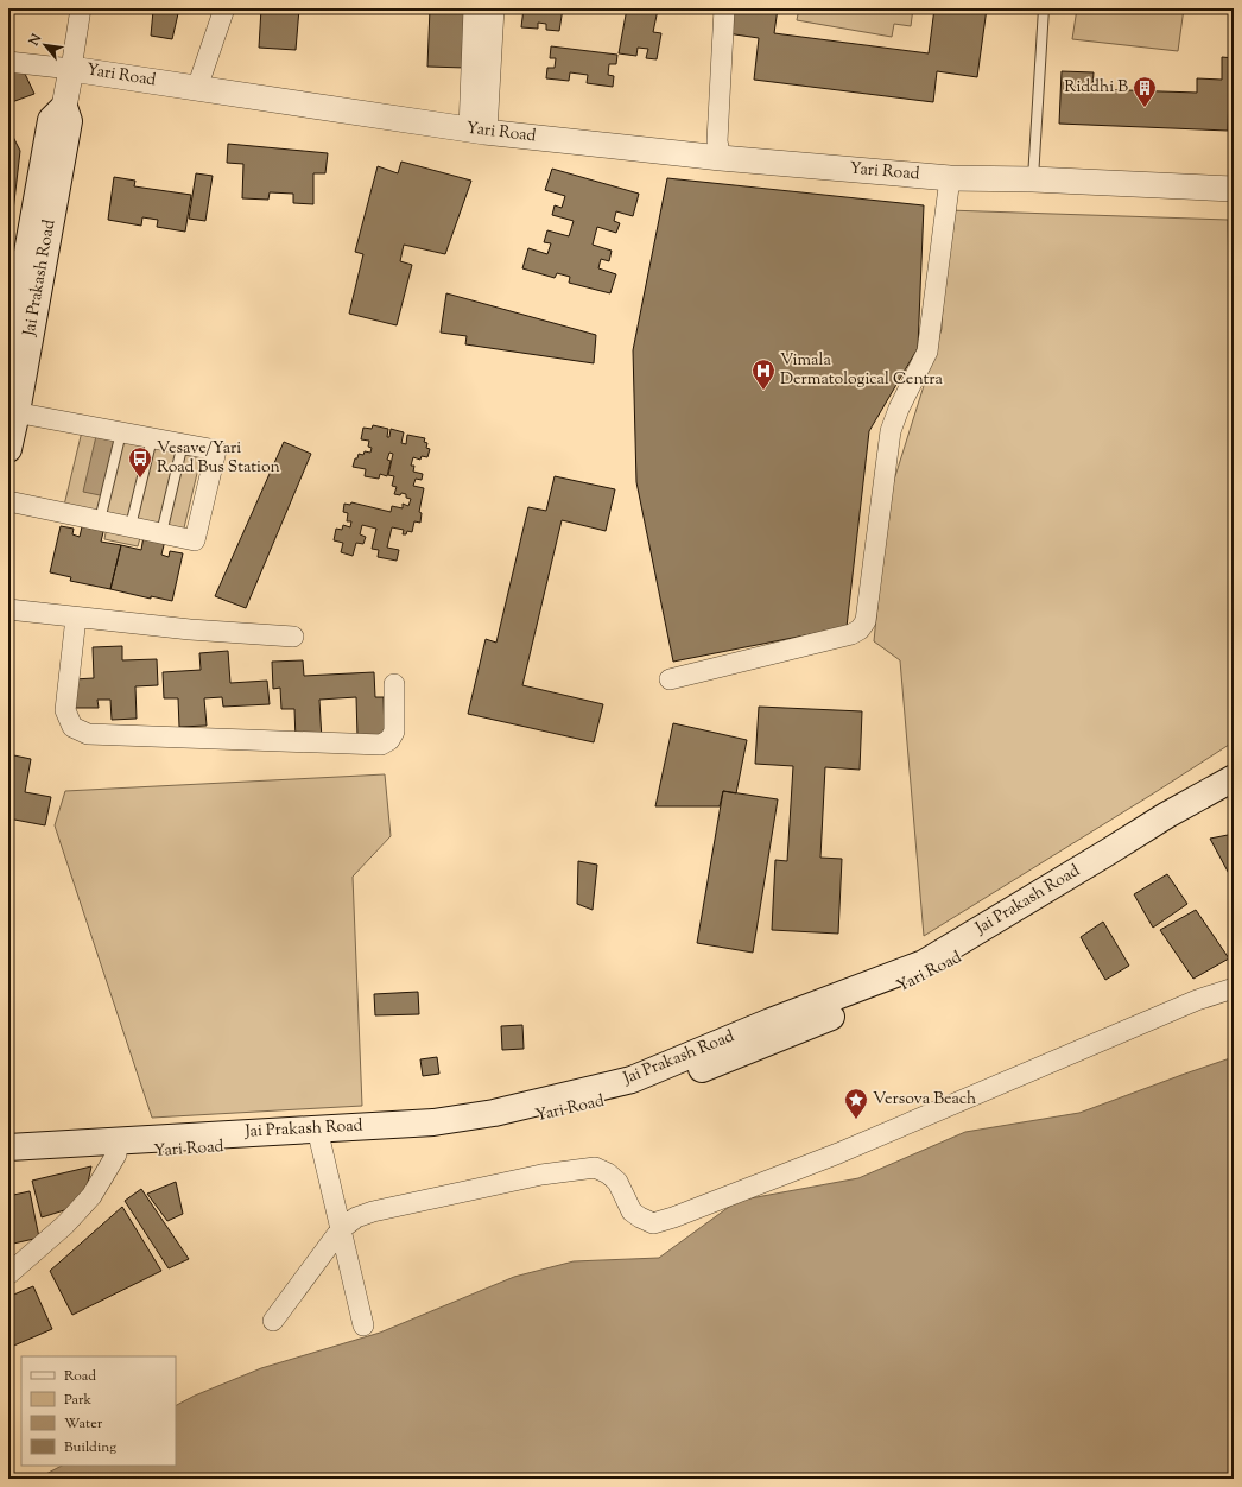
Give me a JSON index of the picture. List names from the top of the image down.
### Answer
{
  "streets": {
    "main road": ["Yari Road", "Jai Prakash Road"]
  },
  "crossings": [
    ["Yari Road", "Jai Prakash Road"]
  ],
  "places": {
    "building": ["Riddhi B"],
    "hospital": ["Vimala Dermatological Centra"],
    "bus stop": ["Vesave/Yari Road Bus Station"],
    "place": ["Versova Beach"]
  },
  "legend": [
    "Road",
    "Park",
    "Water",
    "Building"
  ],
  "north": "top left"
}
